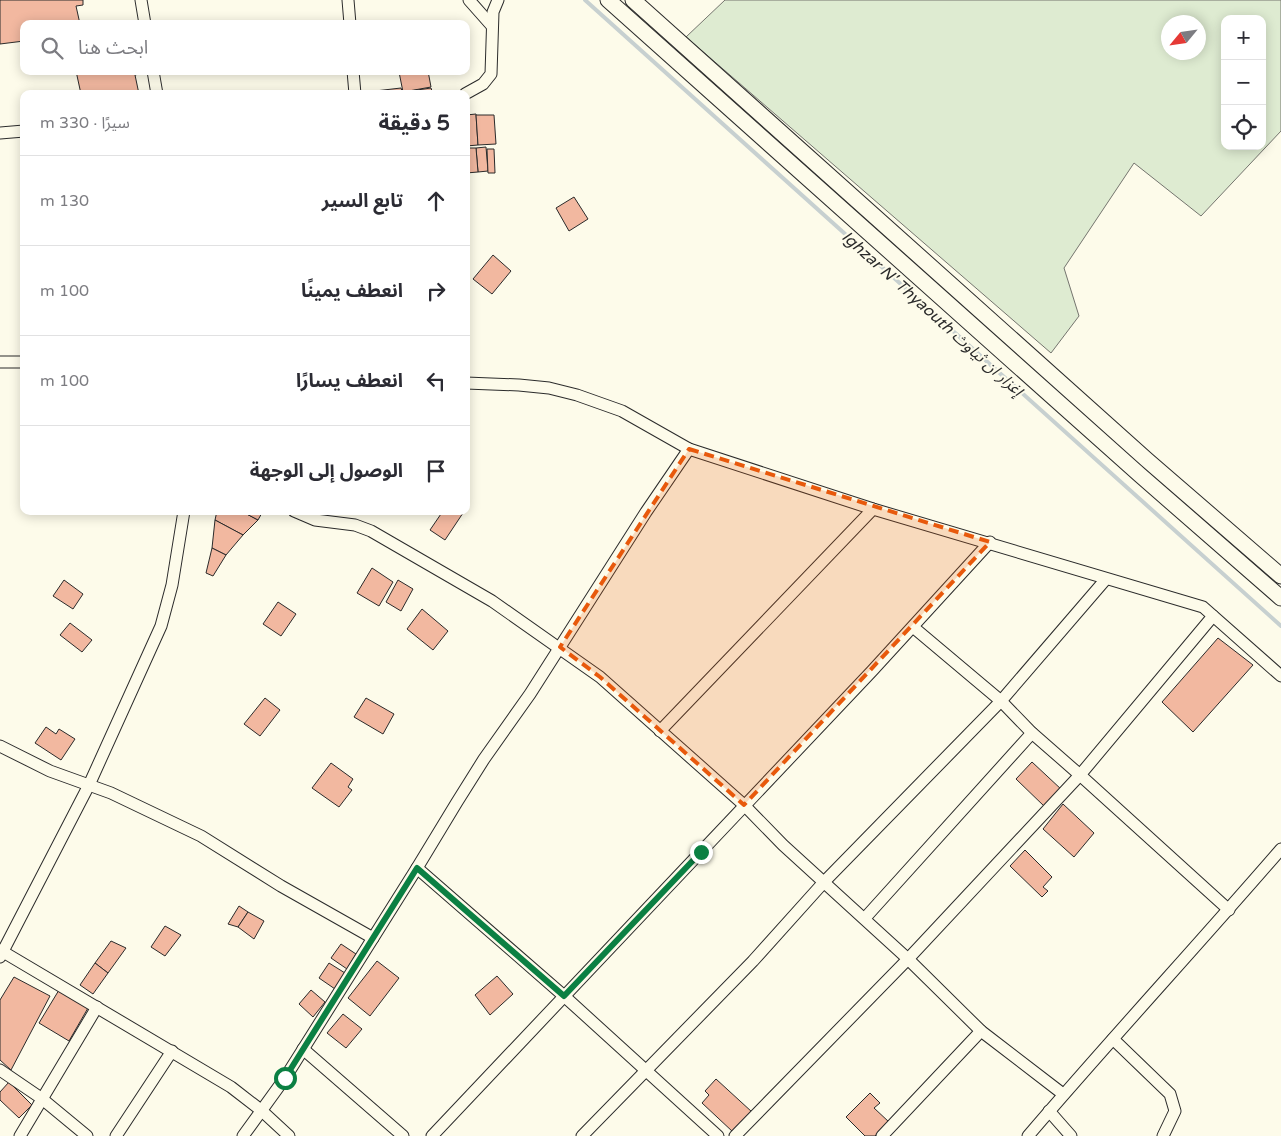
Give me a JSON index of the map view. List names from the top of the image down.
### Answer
{
  "water": ["Ighzar N' Thyaouth إغزار ان ثياوث"],
  "north": "bottom left",
  "page": {
    "map_buttons": ["+", "−"],
    "search": "ابحث هنا",
    "heading": ["5 دقيقة", "سيرًا · 330 m"],
    "list": [
      ["تابع السير", "130 m"],
      ["انعطف يمينًا", "100 m"],
      ["انعطف يسارًا", "100 m"],
      "الوصول إلى الوجهة"
    ]
  }
}
